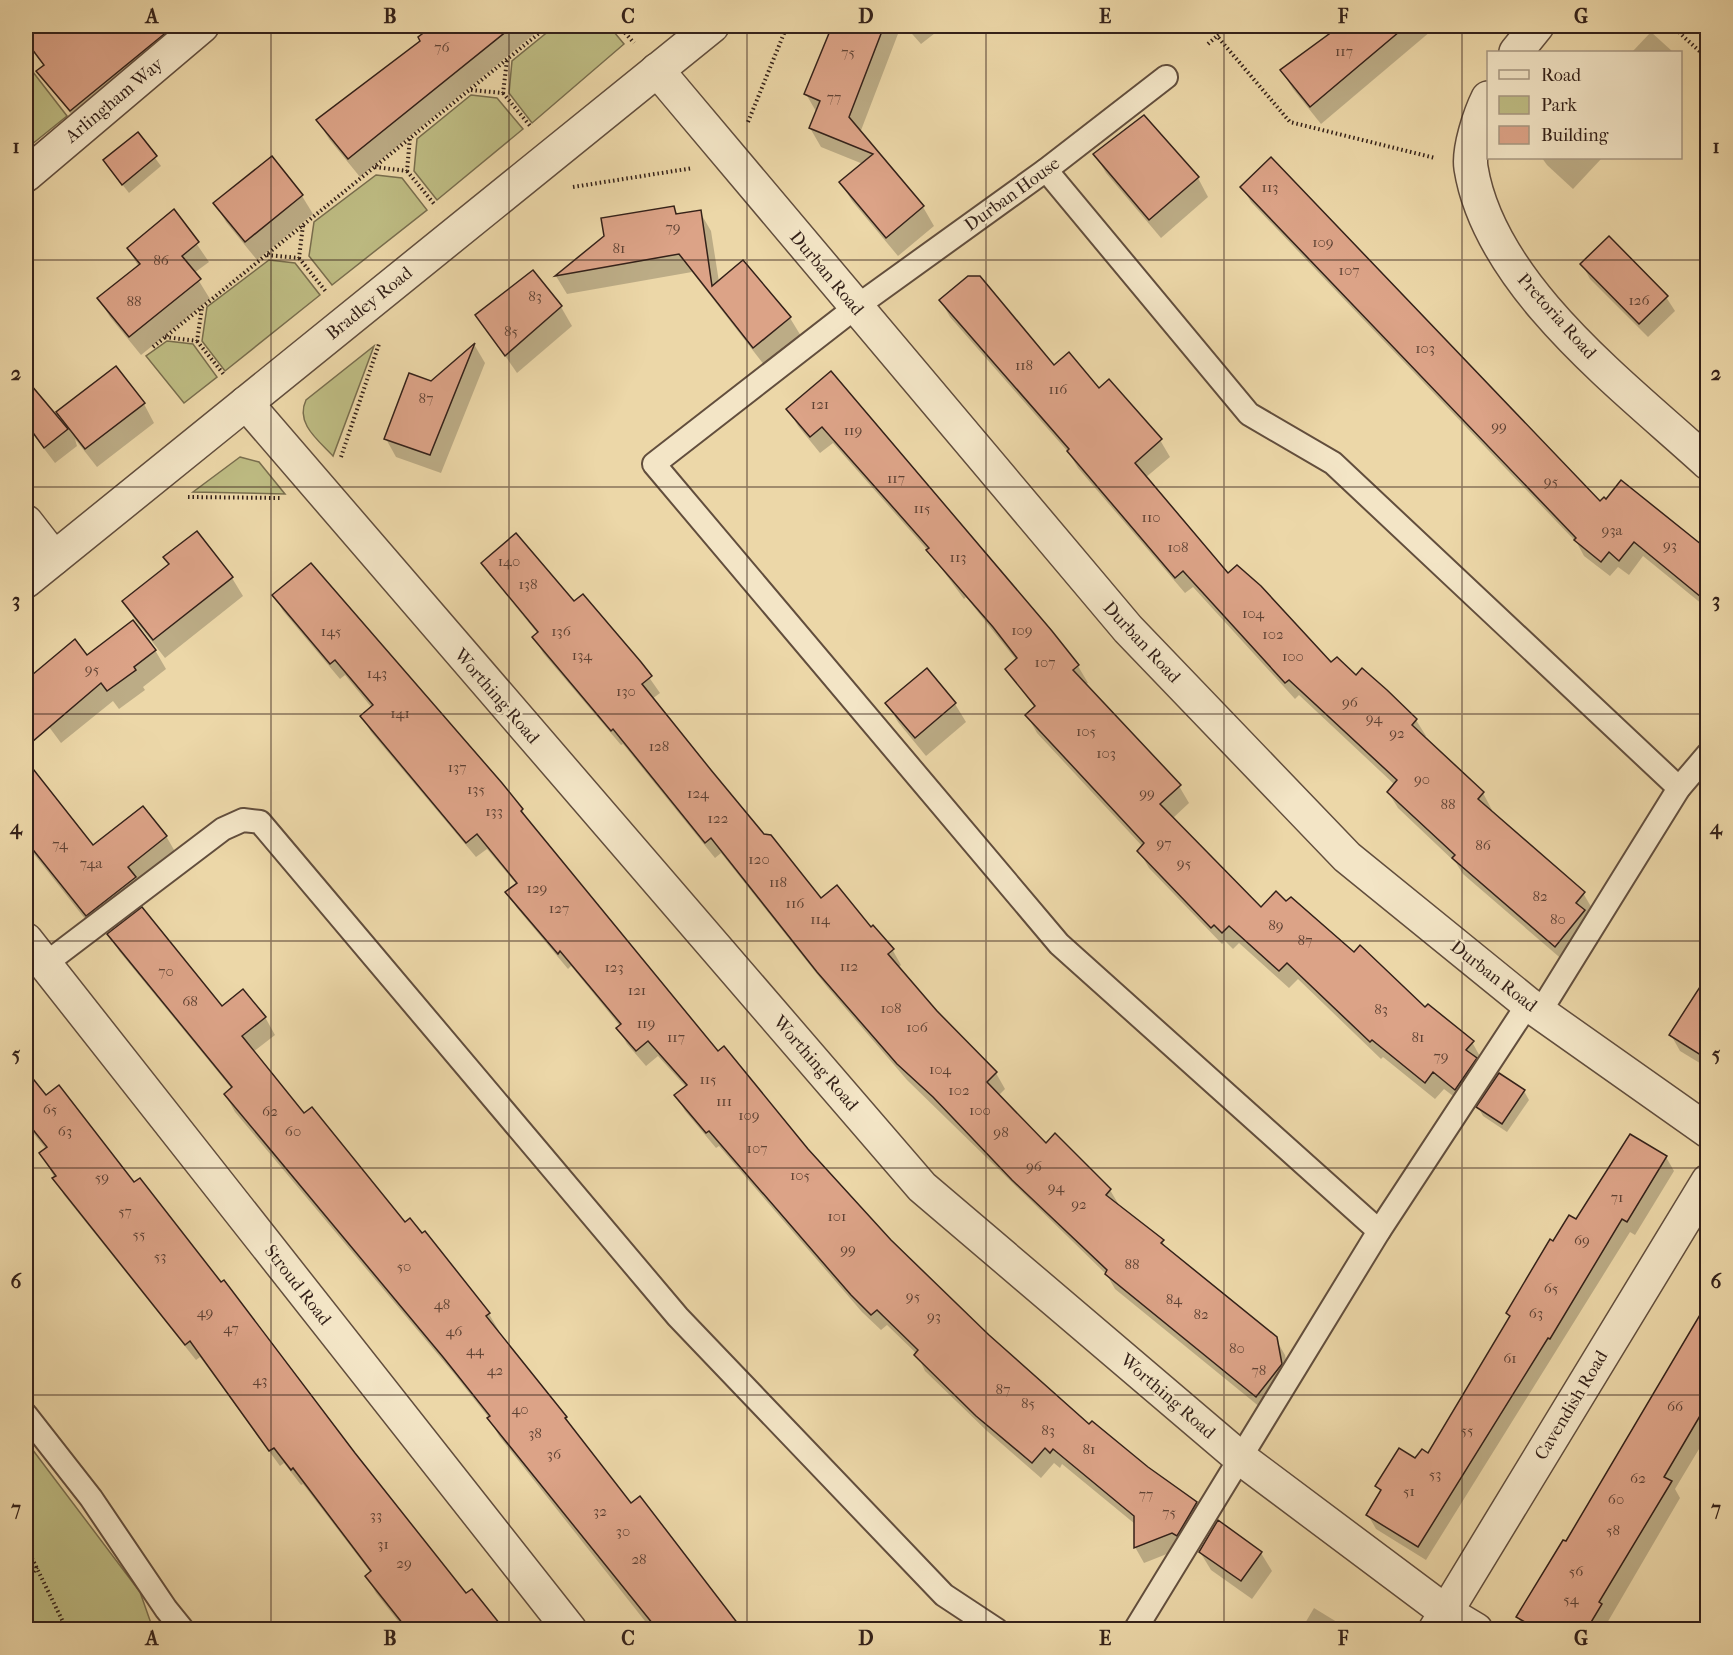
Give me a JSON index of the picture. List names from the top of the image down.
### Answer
{
  "streets": {
    "street": [
      "Arlingham Way",
      "Durban Road",
      "Bradley Road",
      "Pretoria Road",
      "Worthing Road",
      "Stroud Road",
      "Cavendish Road"
    ],
    "lane": ["Durban House"]
  },
  "crossings": [
    ["Durban House", "Durban Road"],
    ["Durban Road", "Bradley Road"],
    ["Bradley Road", "Worthing Road"],
    ["Worthing Road", "Cavendish Road"]
  ],
  "house_numbers": [
    "76",
    "117",
    "75",
    "77",
    "113",
    "79",
    "109",
    "81",
    "86",
    "107",
    "83",
    "126",
    "88",
    "85",
    "103",
    "118",
    "116",
    "87",
    "121",
    "99",
    "119",
    "117",
    "95",
    "115",
    "110",
    "93a",
    "93",
    "108",
    "113",
    "140",
    "138",
    "104",
    "109",
    "145",
    "136",
    "102",
    "134",
    "100",
    "107",
    "95",
    "143",
    "130",
    "96",
    "141",
    "94",
    "105",
    "92",
    "128",
    "103",
    "137",
    "90",
    "135",
    "124",
    "99",
    "88",
    "133",
    "122",
    "97",
    "74",
    "86",
    "120",
    "74a",
    "95",
    "118",
    "129",
    "82",
    "116",
    "127",
    "114",
    "80",
    "89",
    "87",
    "112",
    "123",
    "70",
    "121",
    "68",
    "108",
    "83",
    "119",
    "106",
    "117",
    "81",
    "79",
    "104",
    "115",
    "102",
    "111",
    "65",
    "100",
    "62",
    "109",
    "63",
    "60",
    "98",
    "107",
    "96",
    "105",
    "59",
    "94",
    "71",
    "92",
    "57",
    "101",
    "55",
    "69",
    "99",
    "53",
    "88",
    "50",
    "65",
    "95",
    "84",
    "48",
    "49",
    "63",
    "82",
    "93",
    "47",
    "46",
    "80",
    "44",
    "61",
    "42",
    "78",
    "43",
    "87",
    "85",
    "66",
    "40",
    "83",
    "55",
    "38",
    "81",
    "36",
    "53",
    "62",
    "51",
    "77",
    "60",
    "32",
    "75",
    "33",
    "58",
    "30",
    "31",
    "28",
    "29",
    "56",
    "54"
  ],
  "legend": ["Road", "Park", "Building"],
  "grid": {
    "columns": [
      "A",
      "B",
      "C",
      "D",
      "E",
      "F",
      "G"
    ],
    "rows": [
      "1",
      "2",
      "3",
      "4",
      "5",
      "6",
      "7"
    ]
  }
}
